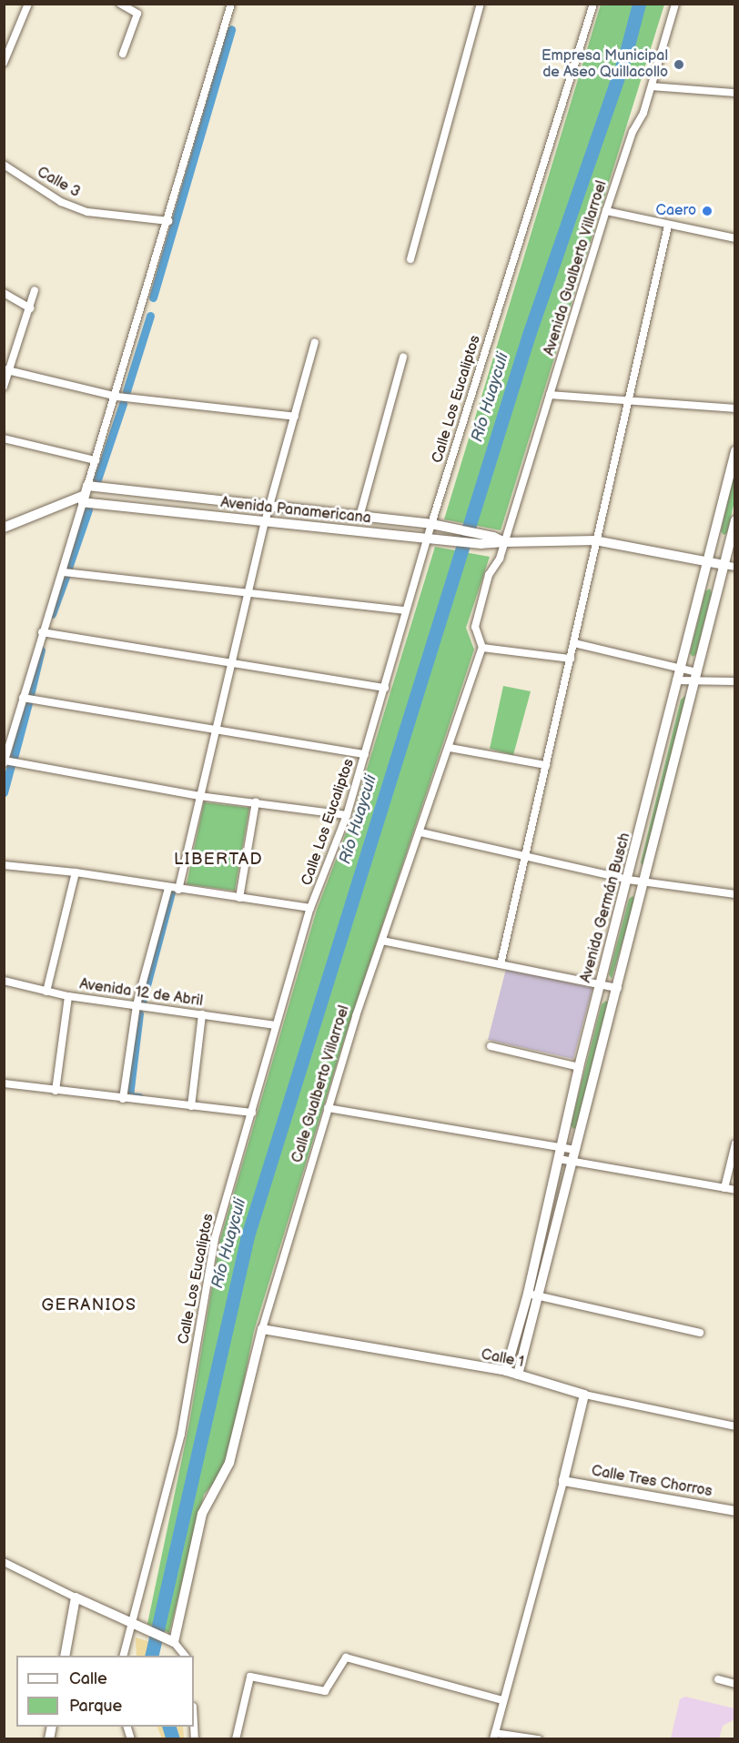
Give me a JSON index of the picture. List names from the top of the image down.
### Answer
{
  "streets": {
    "main road": [
      "Avenida Panamericana",
      "Avenida Germán Busch",
      "Calle Gualberto Villarroel",
      "Calle 1",
      "Calle Tres Chorros"
    ],
    "street": [
      "Calle 3",
      "Avenida Gualberto Villarroel",
      "Calle Los Eucaliptos",
      "Avenida 12 de Abril"
    ]
  },
  "crossings": [
    ["Avenida Gualberto Villarroel", "Avenida Panamericana"],
    ["Calle Los Eucaliptos", "Avenida Panamericana"],
    ["Calle Los Eucaliptos", "Avenida 12 de Abril"],
    ["Avenida Panamericana", "Avenida Germán Busch"],
    ["Avenida Germán Busch", "Calle 1"],
    ["Calle Gualberto Villarroel", "Calle 1"]
  ],
  "districts": ["LIBERTAD", "GERANIOS"],
  "water": ["Río Huayculi"],
  "places": ["Empresa Municipal de Aseo Quillacollo", "Caero"],
  "legend": ["Calle", "Parque"]
}
